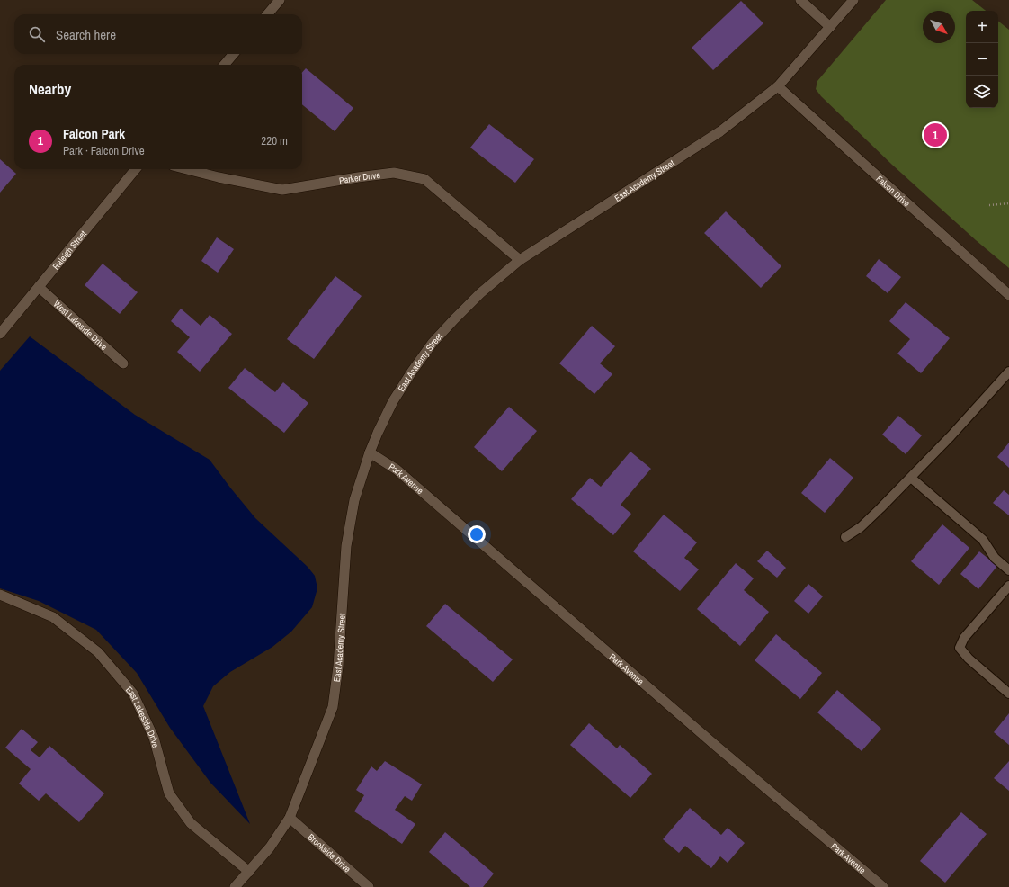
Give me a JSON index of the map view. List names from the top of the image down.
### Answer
{
  "streets": {
    "street": [
      "Parker Drive",
      "East Academy Street",
      "Falcon Drive",
      "Raleigh Street",
      "West Lakeside Drive",
      "Park Avenue",
      "East Lakeside Drive",
      "Brookside Drive"
    ]
  },
  "crossings": [
    ["Parker Drive", "East Academy Street"],
    ["East Academy Street", "Falcon Drive"],
    ["East Academy Street", "Park Avenue"],
    ["East Academy Street", "East Lakeside Drive"],
    ["East Academy Street", "Brookside Drive"],
    ["Raleigh Street", "West Lakeside Drive"]
  ],
  "north": "bottom right",
  "page": {
    "map_buttons": ["+", "−"],
    "search": "Search here",
    "heading": "Nearby",
    "list": [
      {
        "mark": "1",
        "name": "Falcon Park",
        "note": "Park · Falcon Drive",
        "value": "220 m"
      }
    ],
    "pins": "1"
  }
}
